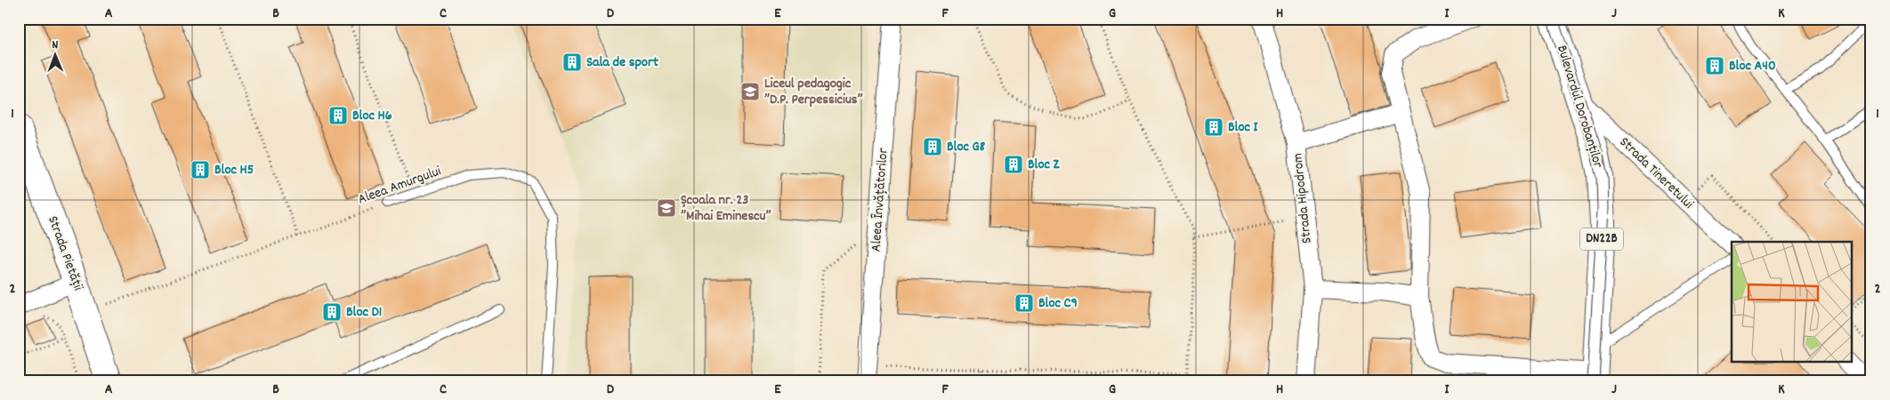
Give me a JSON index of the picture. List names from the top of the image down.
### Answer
{
  "streets": {
    "main road": ["Bulevardul Dorobanților", "DN22B", "Strada Pietății"],
    "street": ["Strada Tineretului", "Strada Hipodrom", "Aleea Învățătorilor"],
    "lane": ["Aleea Amurgului"]
  },
  "crossings": [
    ["Bulevardul Dorobanților", "Strada Tineretului"],
    ["Aleea Amurgului", "Strada Pietății"]
  ],
  "places": {
    "building": [
      "Sala de sport",
      "Bloc A40",
      "Bloc H6",
      "Bloc I",
      "Bloc G8",
      "Bloc Z",
      "Bloc H5",
      "Bloc C9",
      "Bloc D1"
    ],
    "school or university": ["Liceul pedagogic ”D.P. Perpessicius”", "Școala nr. 23 ”Mihai Eminescu”"]
  },
  "north": "top",
  "grid": {
    "columns": [
      "A",
      "B",
      "C",
      "D",
      "E",
      "F",
      "G",
      "H",
      "I",
      "J",
      "K"
    ],
    "rows": ["1", "2"]
  }
}
